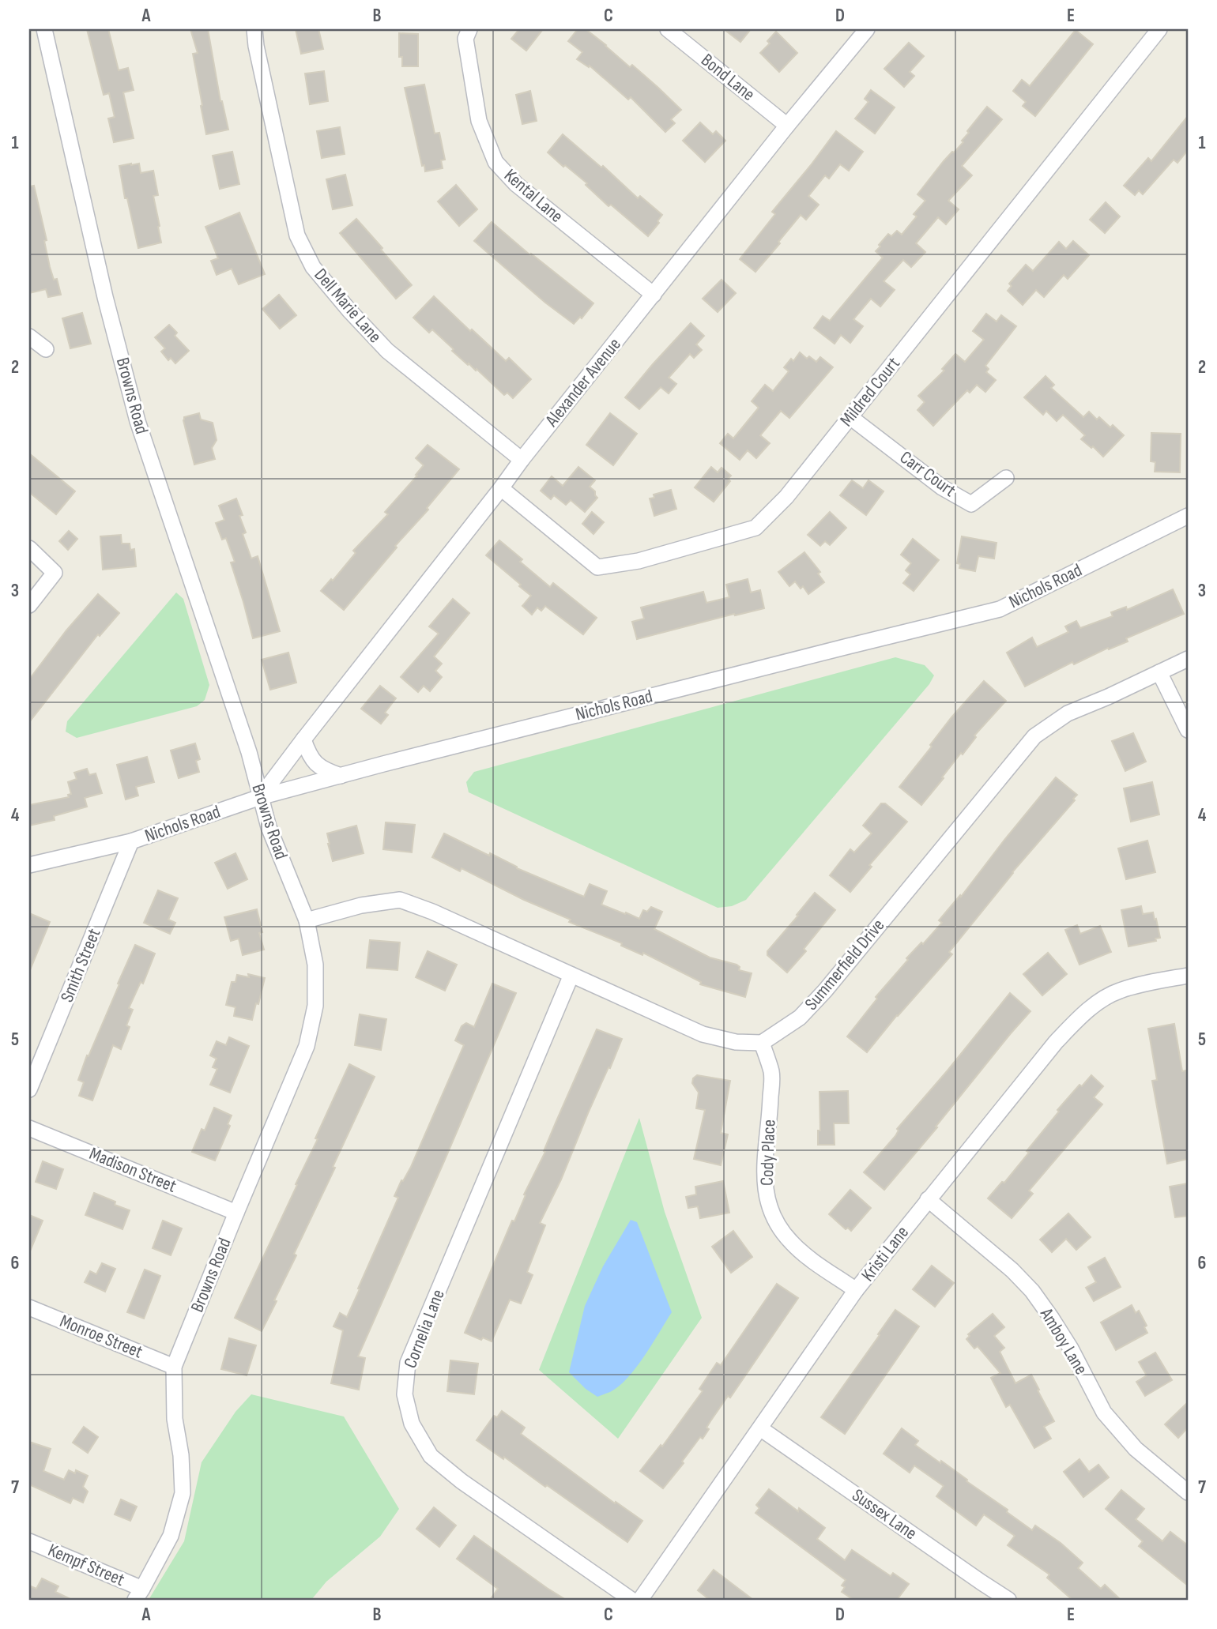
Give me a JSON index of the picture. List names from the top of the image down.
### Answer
{
  "streets": {
    "street": [
      "Bond Lane",
      "Kental Lane",
      "Dell Marie Lane",
      "Alexander Avenue",
      "Mildred Court",
      "Browns Road",
      "Carr Court",
      "Nichols Road",
      "Summerfield Drive",
      "Smith Street",
      "Cody Place",
      "Madison Street",
      "Kristi Lane",
      "Cornelia Lane",
      "Monroe Street",
      "Amboy Lane",
      "Sussex Lane",
      "Kempf Street"
    ]
  },
  "crossings": [
    ["Bond Lane", "Alexander Avenue"],
    ["Kental Lane", "Alexander Avenue"],
    ["Dell Marie Lane", "Alexander Avenue"],
    ["Alexander Avenue", "Mildred Court"],
    ["Alexander Avenue", "Browns Road"],
    ["Alexander Avenue", "Nichols Road"],
    ["Mildred Court", "Carr Court"],
    ["Browns Road", "Nichols Road"],
    ["Browns Road", "Madison Street"],
    ["Browns Road", "Monroe Street"],
    ["Browns Road", "Kempf Street"],
    ["Nichols Road", "Smith Street"],
    ["Summerfield Drive", "Cody Place"],
    ["Cody Place", "Kristi Lane"],
    ["Kristi Lane", "Amboy Lane"],
    ["Kristi Lane", "Sussex Lane"]
  ],
  "grid": {
    "columns": [
      "A",
      "B",
      "C",
      "D",
      "E"
    ],
    "rows": [
      "1",
      "2",
      "3",
      "4",
      "5",
      "6",
      "7"
    ]
  }
}
